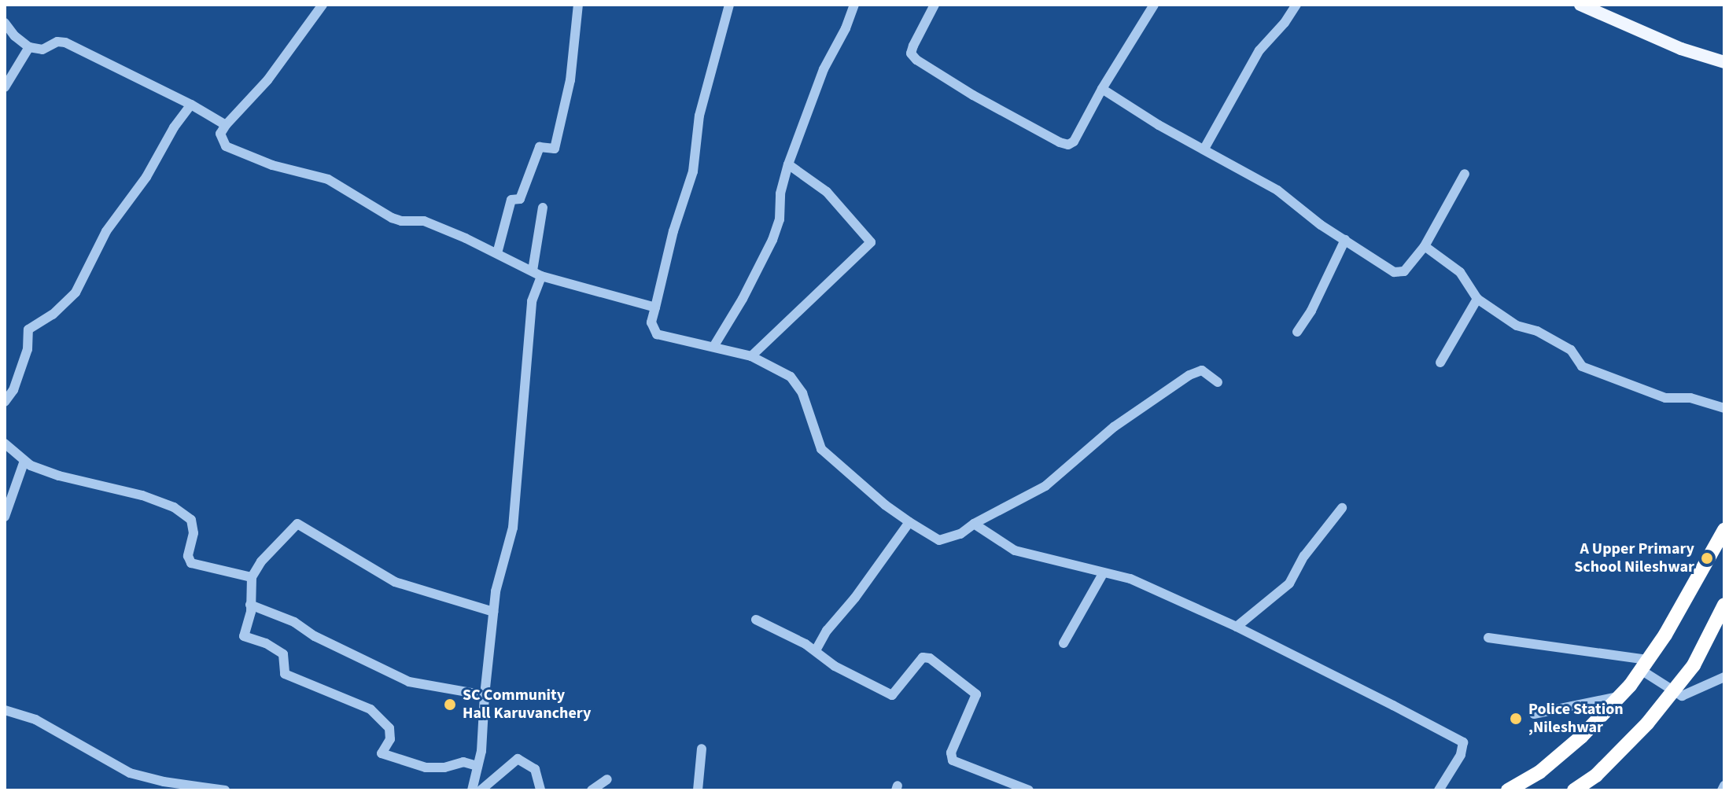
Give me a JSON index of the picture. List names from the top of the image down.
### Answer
{
  "places": ["A Upper Primary School Nileshwar", "SC Community Hall Karuvanchery", "Police Station ,Nileshwar"]
}
